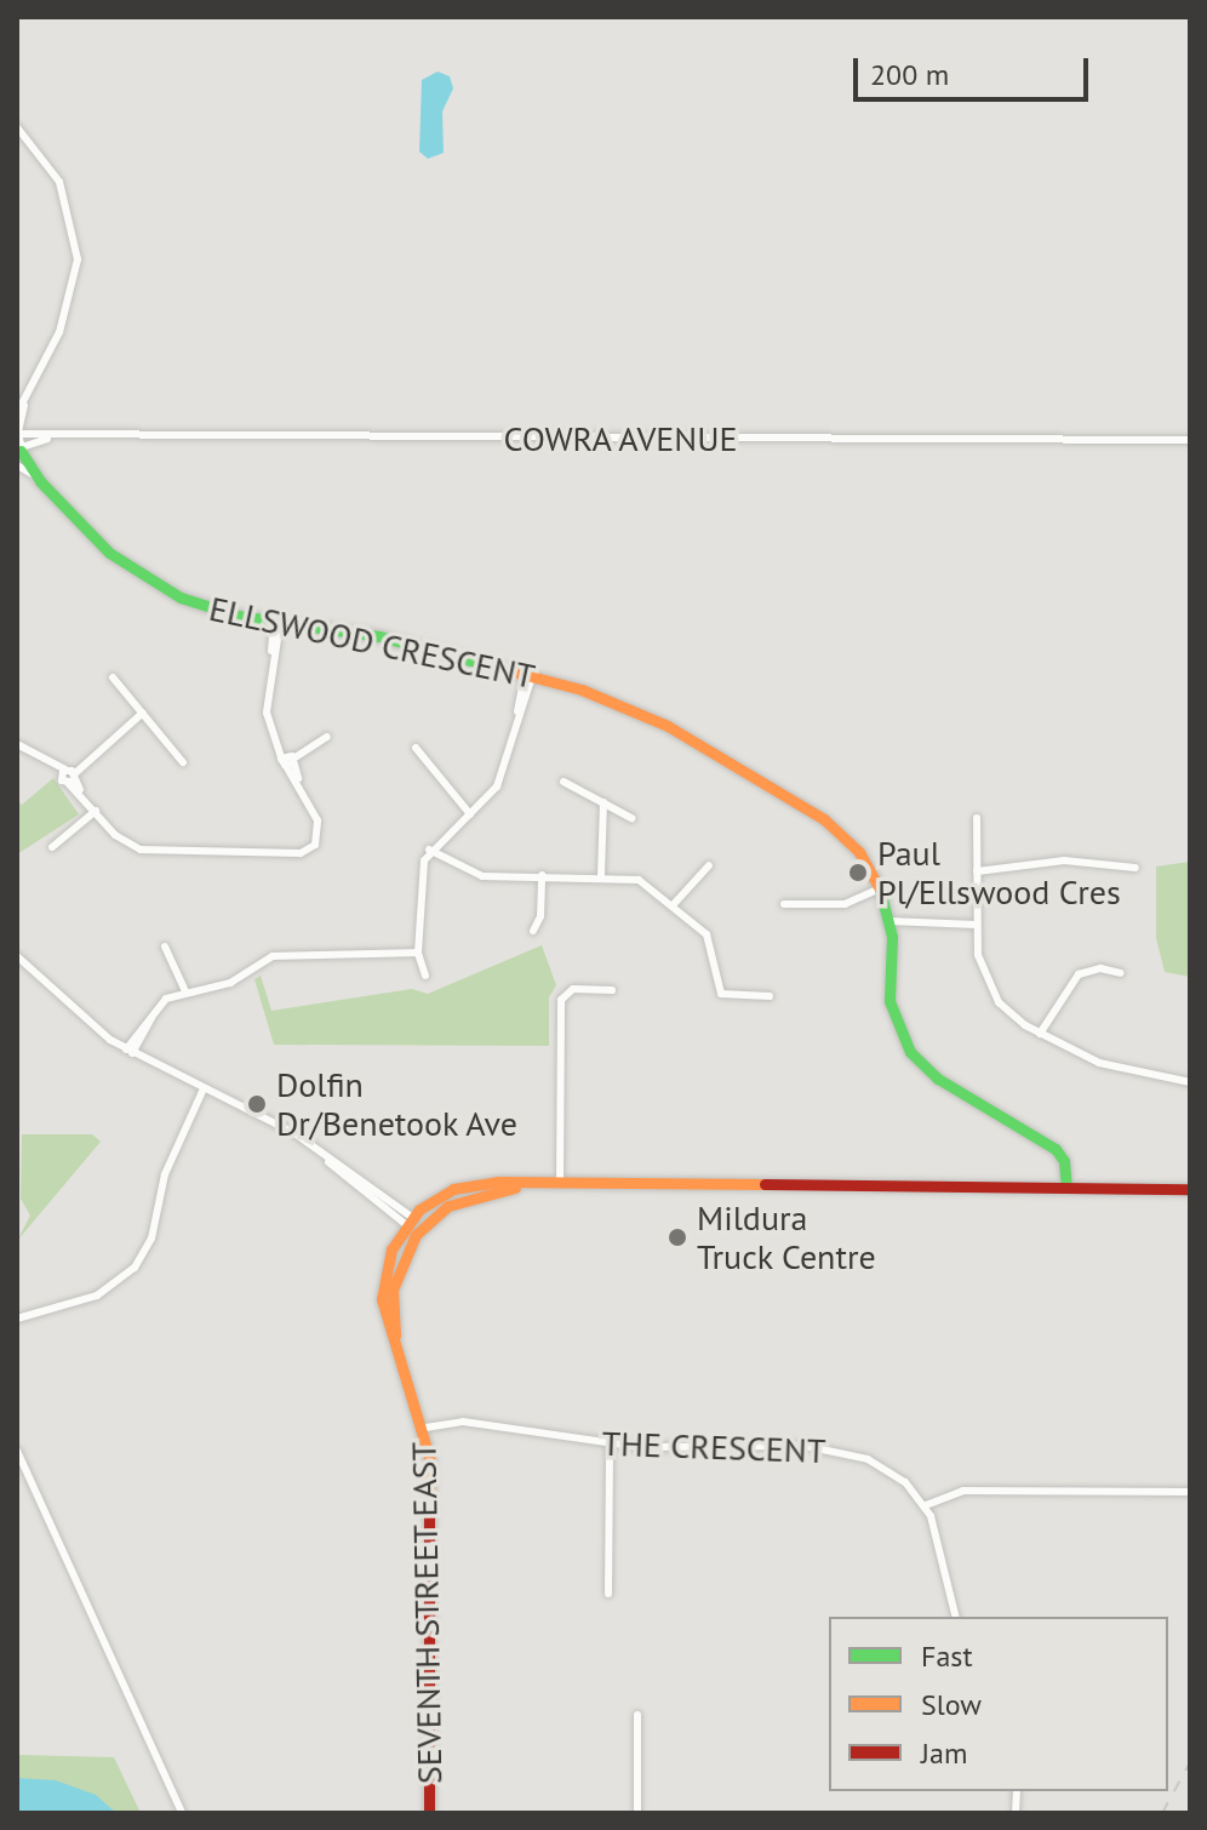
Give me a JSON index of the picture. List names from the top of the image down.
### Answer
{
  "streets": {
    "main road": ["ELLSWOOD CRESCENT", "SEVENTH STREET EAST"],
    "street": ["COWRA AVENUE", "THE CRESCENT"]
  },
  "crossings": [
    ["THE CRESCENT", "SEVENTH STREET EAST"]
  ],
  "places": ["Paul Pl/Ellswood Cres", "Dolfin Dr/Benetook Ave", "Mildura Truck Centre"],
  "legend": ["Fast", "Slow", "Jam"],
  "scale_bar": "200 m"
}
